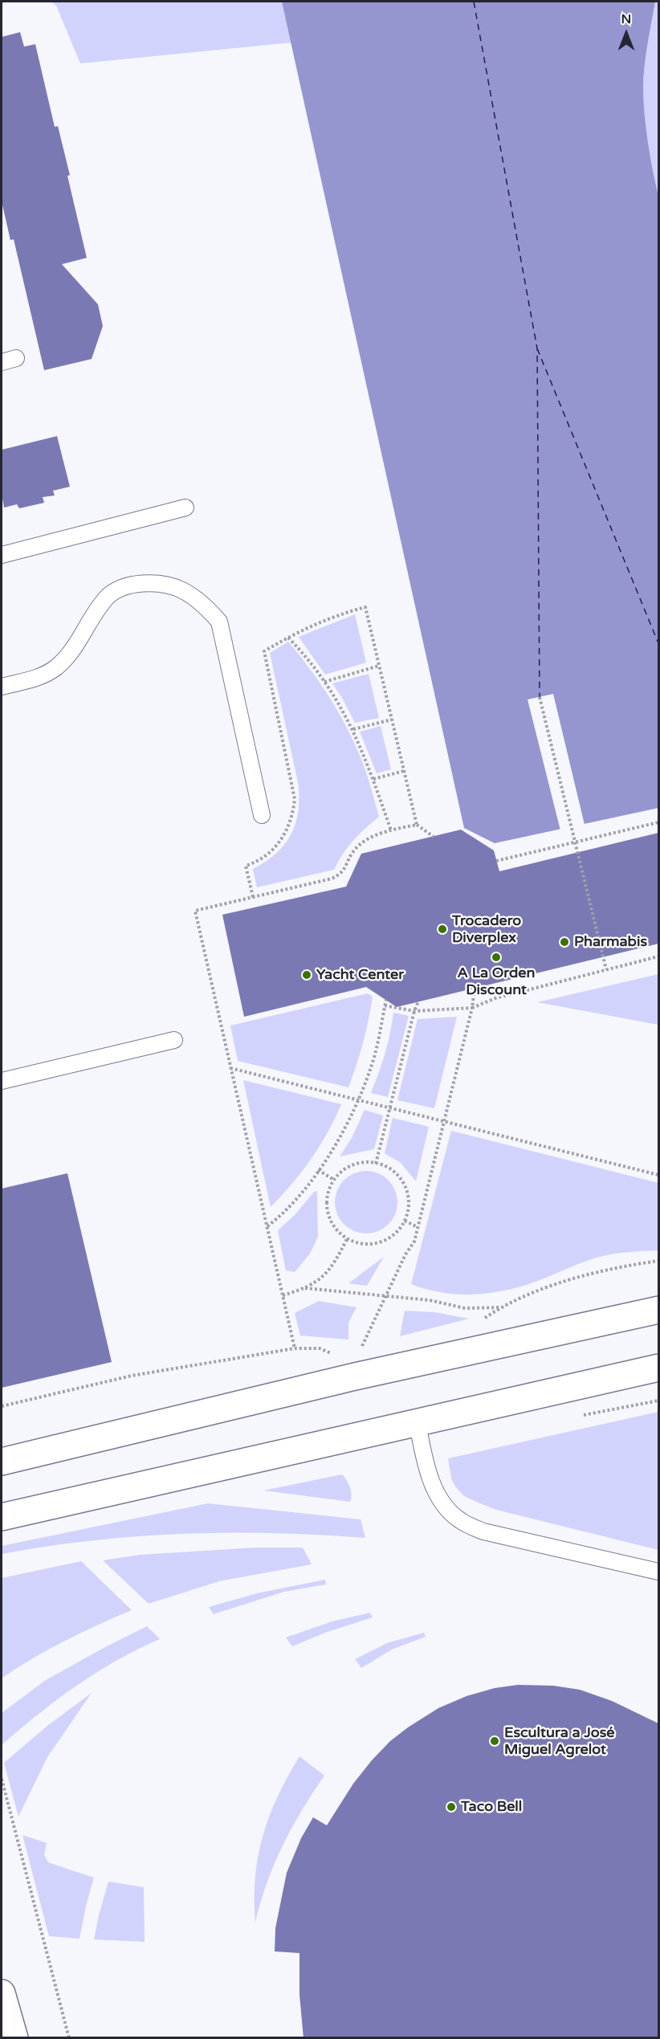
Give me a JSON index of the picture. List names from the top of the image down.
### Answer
{
  "places": [
    "Trocadero Diverplex",
    "Pharmabis",
    "A La Orden Discount",
    "Yacht Center",
    "Escultura a José Miguel Agrelot",
    "Taco Bell"
  ],
  "north": "top"
}
